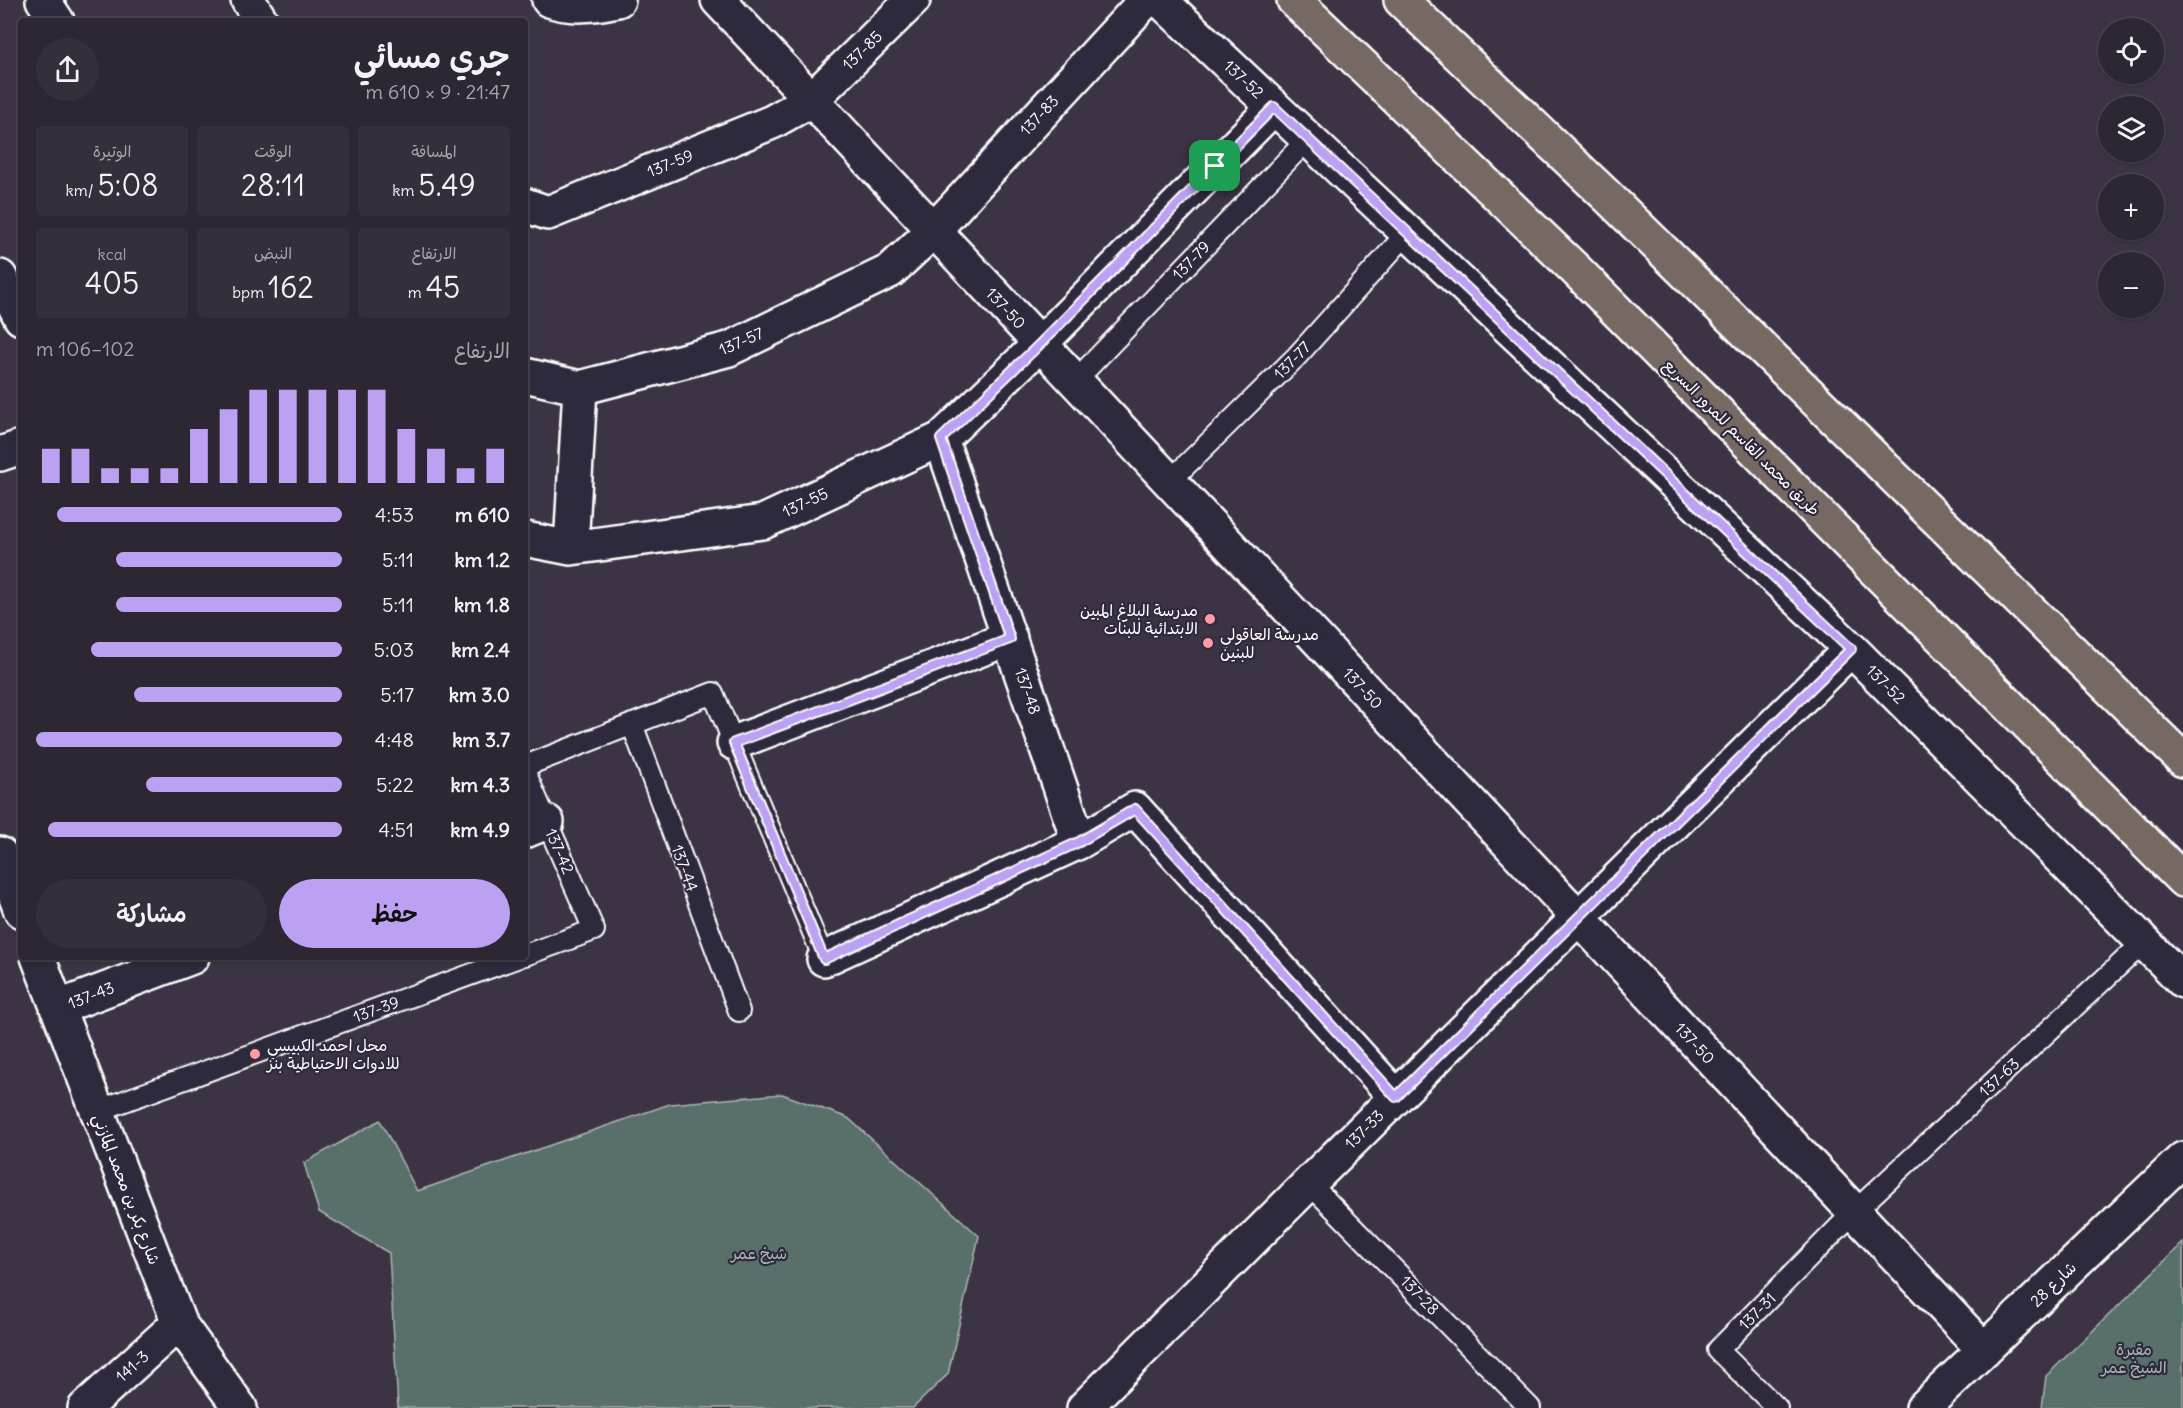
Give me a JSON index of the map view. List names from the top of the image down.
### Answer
{
  "streets": {
    "highway": ["طريق محمد القاسم للمرور السريع"],
    "street": [
      "137-85",
      "137-52",
      "137-83",
      "137-59",
      "137-50",
      "137-57",
      "137-55",
      "137-48",
      "137-43",
      "137-33",
      "شارع بكر بن محمد المازني",
      "شارع 28",
      "141-3"
    ],
    "lane": [
      "137-79",
      "137-77",
      "137-42",
      "137-44",
      "137-39",
      "137-63",
      "137-28",
      "137-31"
    ]
  },
  "crossings": [
    ["137-85", "137-59"],
    ["137-85", "137-50"],
    ["137-52", "137-79"],
    ["137-52", "137-77"],
    ["137-52", "137-55"],
    ["137-52", "137-63"],
    ["137-52", "137-33"],
    ["137-83", "137-50"],
    ["137-83", "137-57"],
    ["137-59", "137-50"],
    ["137-79", "137-50"],
    ["137-50", "137-57"],
    ["137-50", "137-77"],
    ["137-50", "137-55"],
    ["137-50", "137-63"],
    ["137-50", "137-33"],
    ["137-50", "شارع 28"],
    ["137-50", "137-31"],
    ["137-55", "137-48"],
    ["137-43", "شارع بكر بن محمد المازني"],
    ["137-39", "شارع بكر بن محمد المازني"],
    ["137-63", "137-31"],
    ["137-33", "137-28"],
    ["شارع بكر بن محمد المازني", "141-3"]
  ],
  "parks": ["شيخ عمر", "مقبرة الشيخ عمر"],
  "places": ["مدرسة البلاغ المبين الابتدائية للبنات", "مدرسة العاقولي للبنين", "محل احمد الكبيسي للادوات الاحتياطية بنز"],
  "page": {
    "map_buttons": ["+", "−"],
    "heading": ["جري مسائي", "21:47 · 9 × 610 m"],
    "stats": [
      ["المسافة", "5.49 km"],
      ["الوقت", "28:11"],
      ["الوتيرة", "5:08 /km"],
      ["الارتفاع", "45 m"],
      ["النبض", "162 bpm"],
      ["kcal", "405"]
    ],
    "chart": ["الارتفاع", "102–106 m"],
    "list": [
      {
        "name": "610 m",
        "note": "4:53"
      },
      {
        "name": "1.2 km",
        "note": "5:11"
      },
      {
        "name": "1.8 km",
        "note": "5:11"
      },
      {
        "name": "2.4 km",
        "note": "5:03"
      },
      {
        "name": "3.0 km",
        "note": "5:17"
      },
      {
        "name": "3.7 km",
        "note": "4:48"
      },
      {
        "name": "4.3 km",
        "note": "5:22"
      },
      {
        "name": "4.9 km",
        "note": "4:51"
      }
    ],
    "buttons": ["حفظ", "مشاركة"]
  }
}
